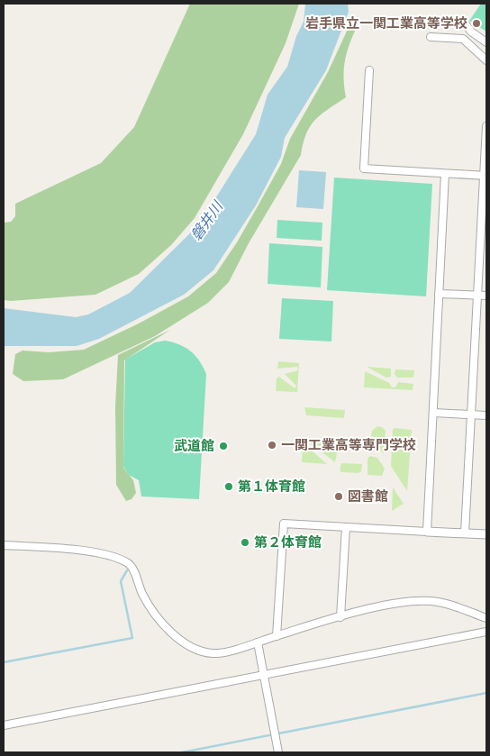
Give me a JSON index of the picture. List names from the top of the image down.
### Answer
{
  "water": ["磐井川"],
  "places": [
    "岩手県立一関工業高等学校",
    "一関工業高等専門学校",
    "武道館",
    "第１体育館",
    "図書館",
    "第２体育館"
  ]
}
